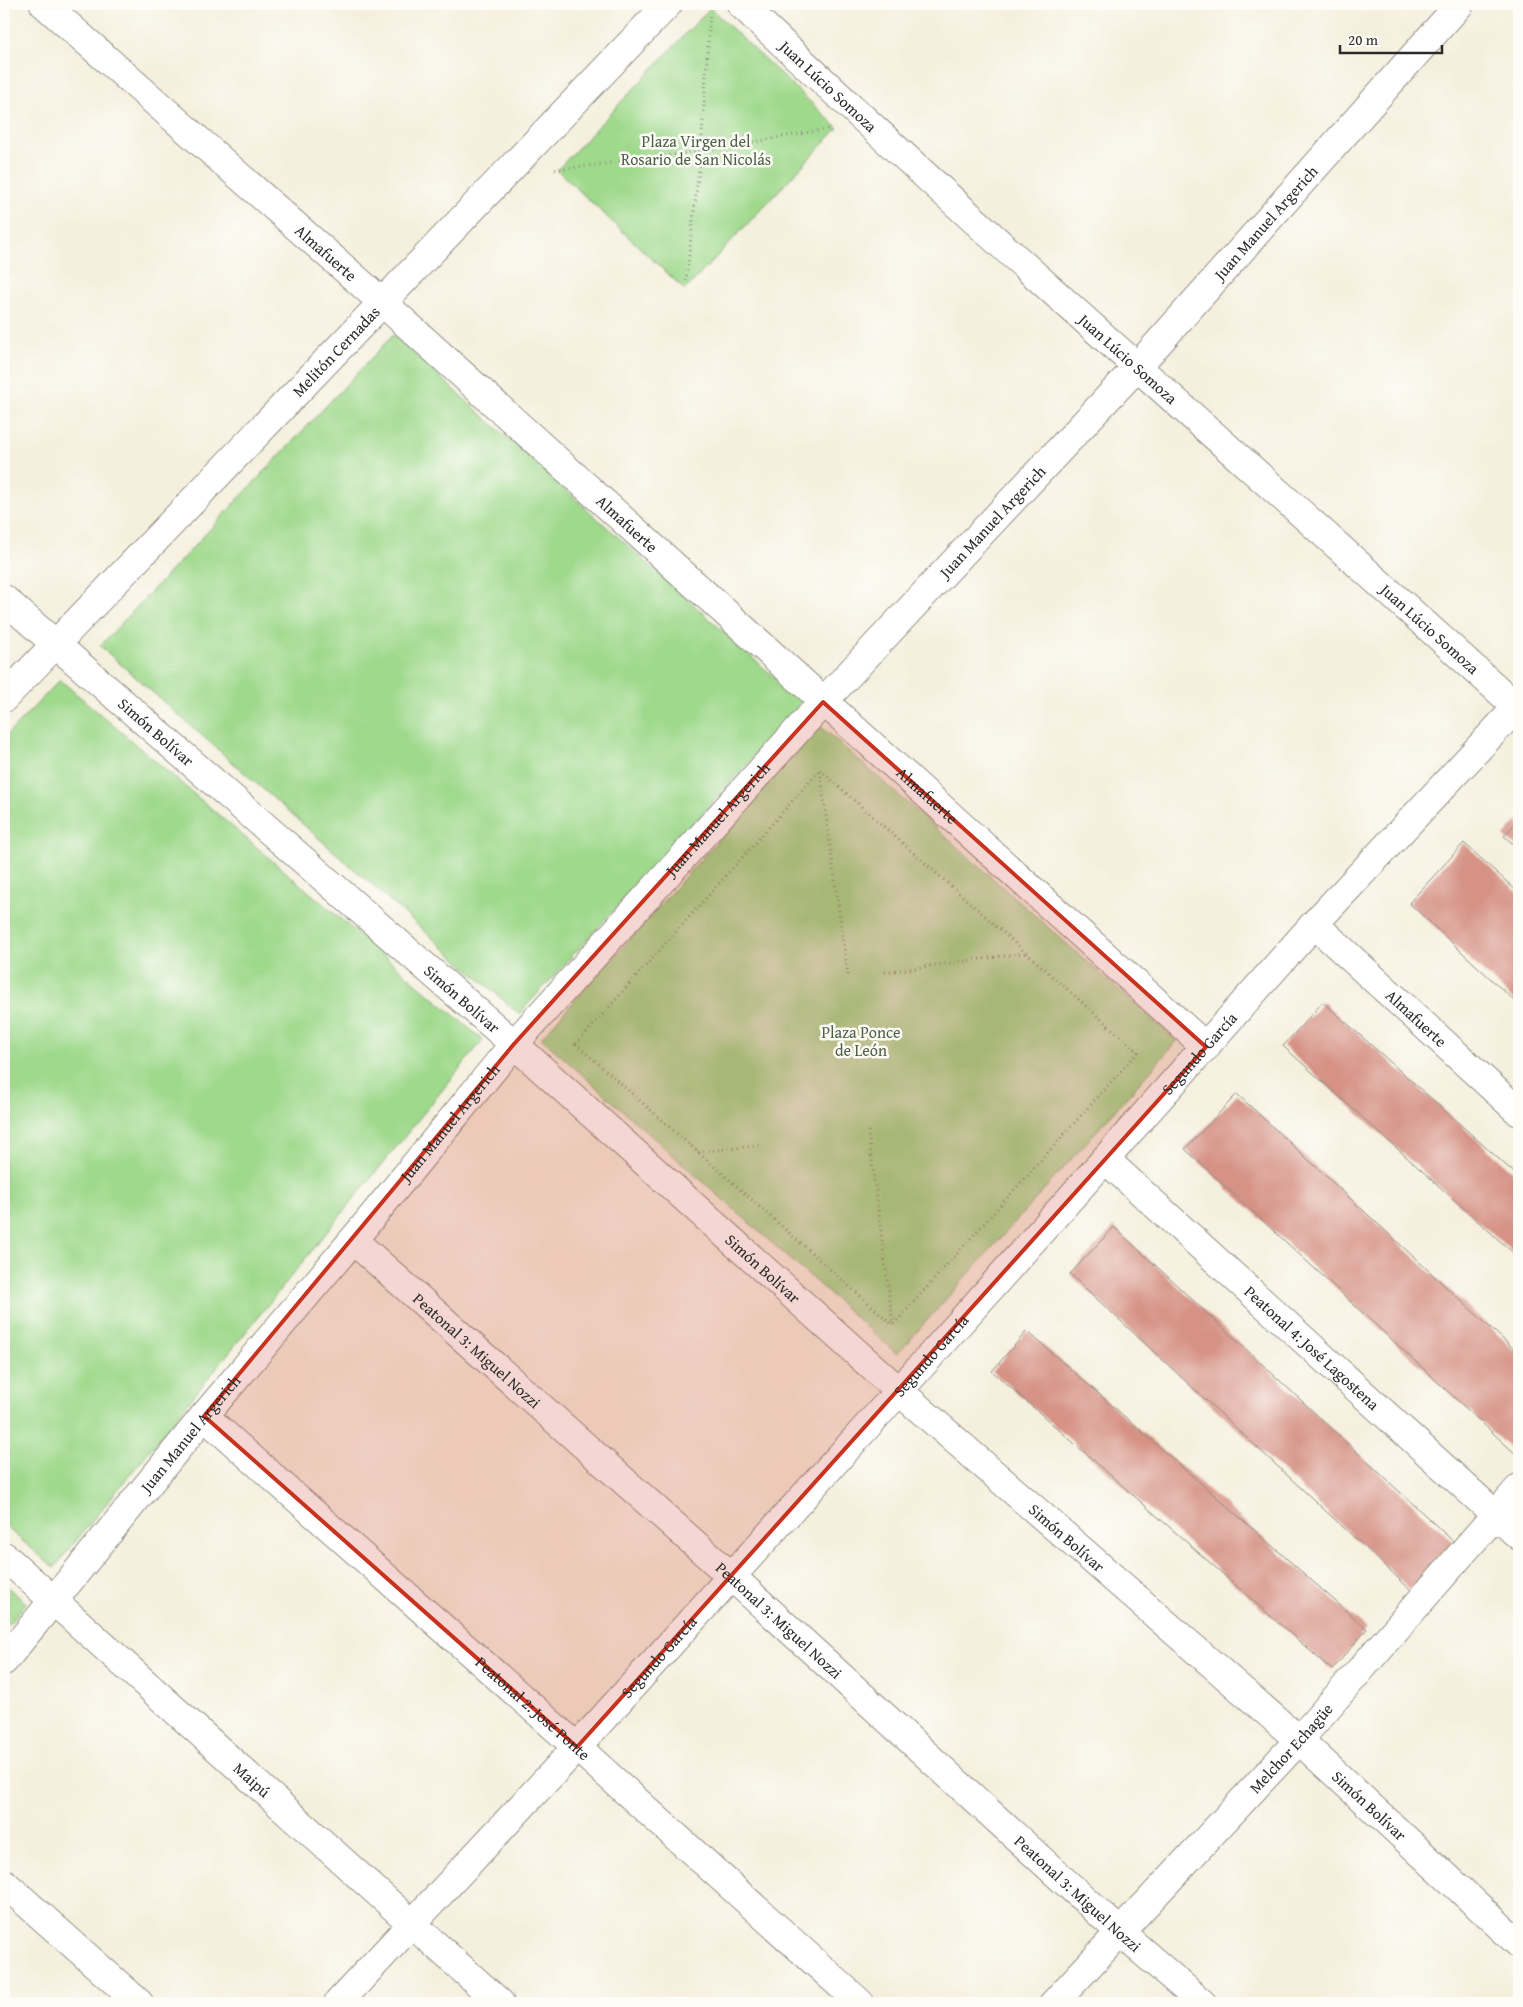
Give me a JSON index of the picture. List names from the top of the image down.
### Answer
{
  "streets": {
    "street": [
      "Juan Lúcio Somoza",
      "Juan Manuel Argerich",
      "Almafuerte",
      "Melitón Cernadas",
      "Simón Bolívar",
      "Segundo García",
      "Peatonal 4: José Lagostena",
      "Peatonal 3: Miguel Nozzi",
      "Peatonal 2: José Ponte",
      "Melchor Echagüe",
      "Maipú"
    ]
  },
  "crossings": [
    ["Juan Lúcio Somoza", "Juan Manuel Argerich"],
    ["Juan Lúcio Somoza", "Segundo García"],
    ["Juan Manuel Argerich", "Almafuerte"],
    ["Juan Manuel Argerich", "Simón Bolívar"],
    ["Juan Manuel Argerich", "Peatonal 3: Miguel Nozzi"],
    ["Juan Manuel Argerich", "Peatonal 2: José Ponte"],
    ["Juan Manuel Argerich", "Maipú"],
    ["Almafuerte", "Melitón Cernadas"],
    ["Almafuerte", "Segundo García"],
    ["Melitón Cernadas", "Simón Bolívar"],
    ["Simón Bolívar", "Segundo García"],
    ["Simón Bolívar", "Melchor Echagüe"],
    ["Segundo García", "Peatonal 4: José Lagostena"],
    ["Segundo García", "Peatonal 3: Miguel Nozzi"],
    ["Segundo García", "Peatonal 2: José Ponte"],
    ["Segundo García", "Maipú"],
    ["Peatonal 4: José Lagostena", "Melchor Echagüe"],
    ["Peatonal 3: Miguel Nozzi", "Melchor Echagüe"]
  ],
  "parks": ["Plaza Virgen del Rosario de San Nicolás", "Plaza Ponce de León"],
  "scale_bar": "20 m"
}
